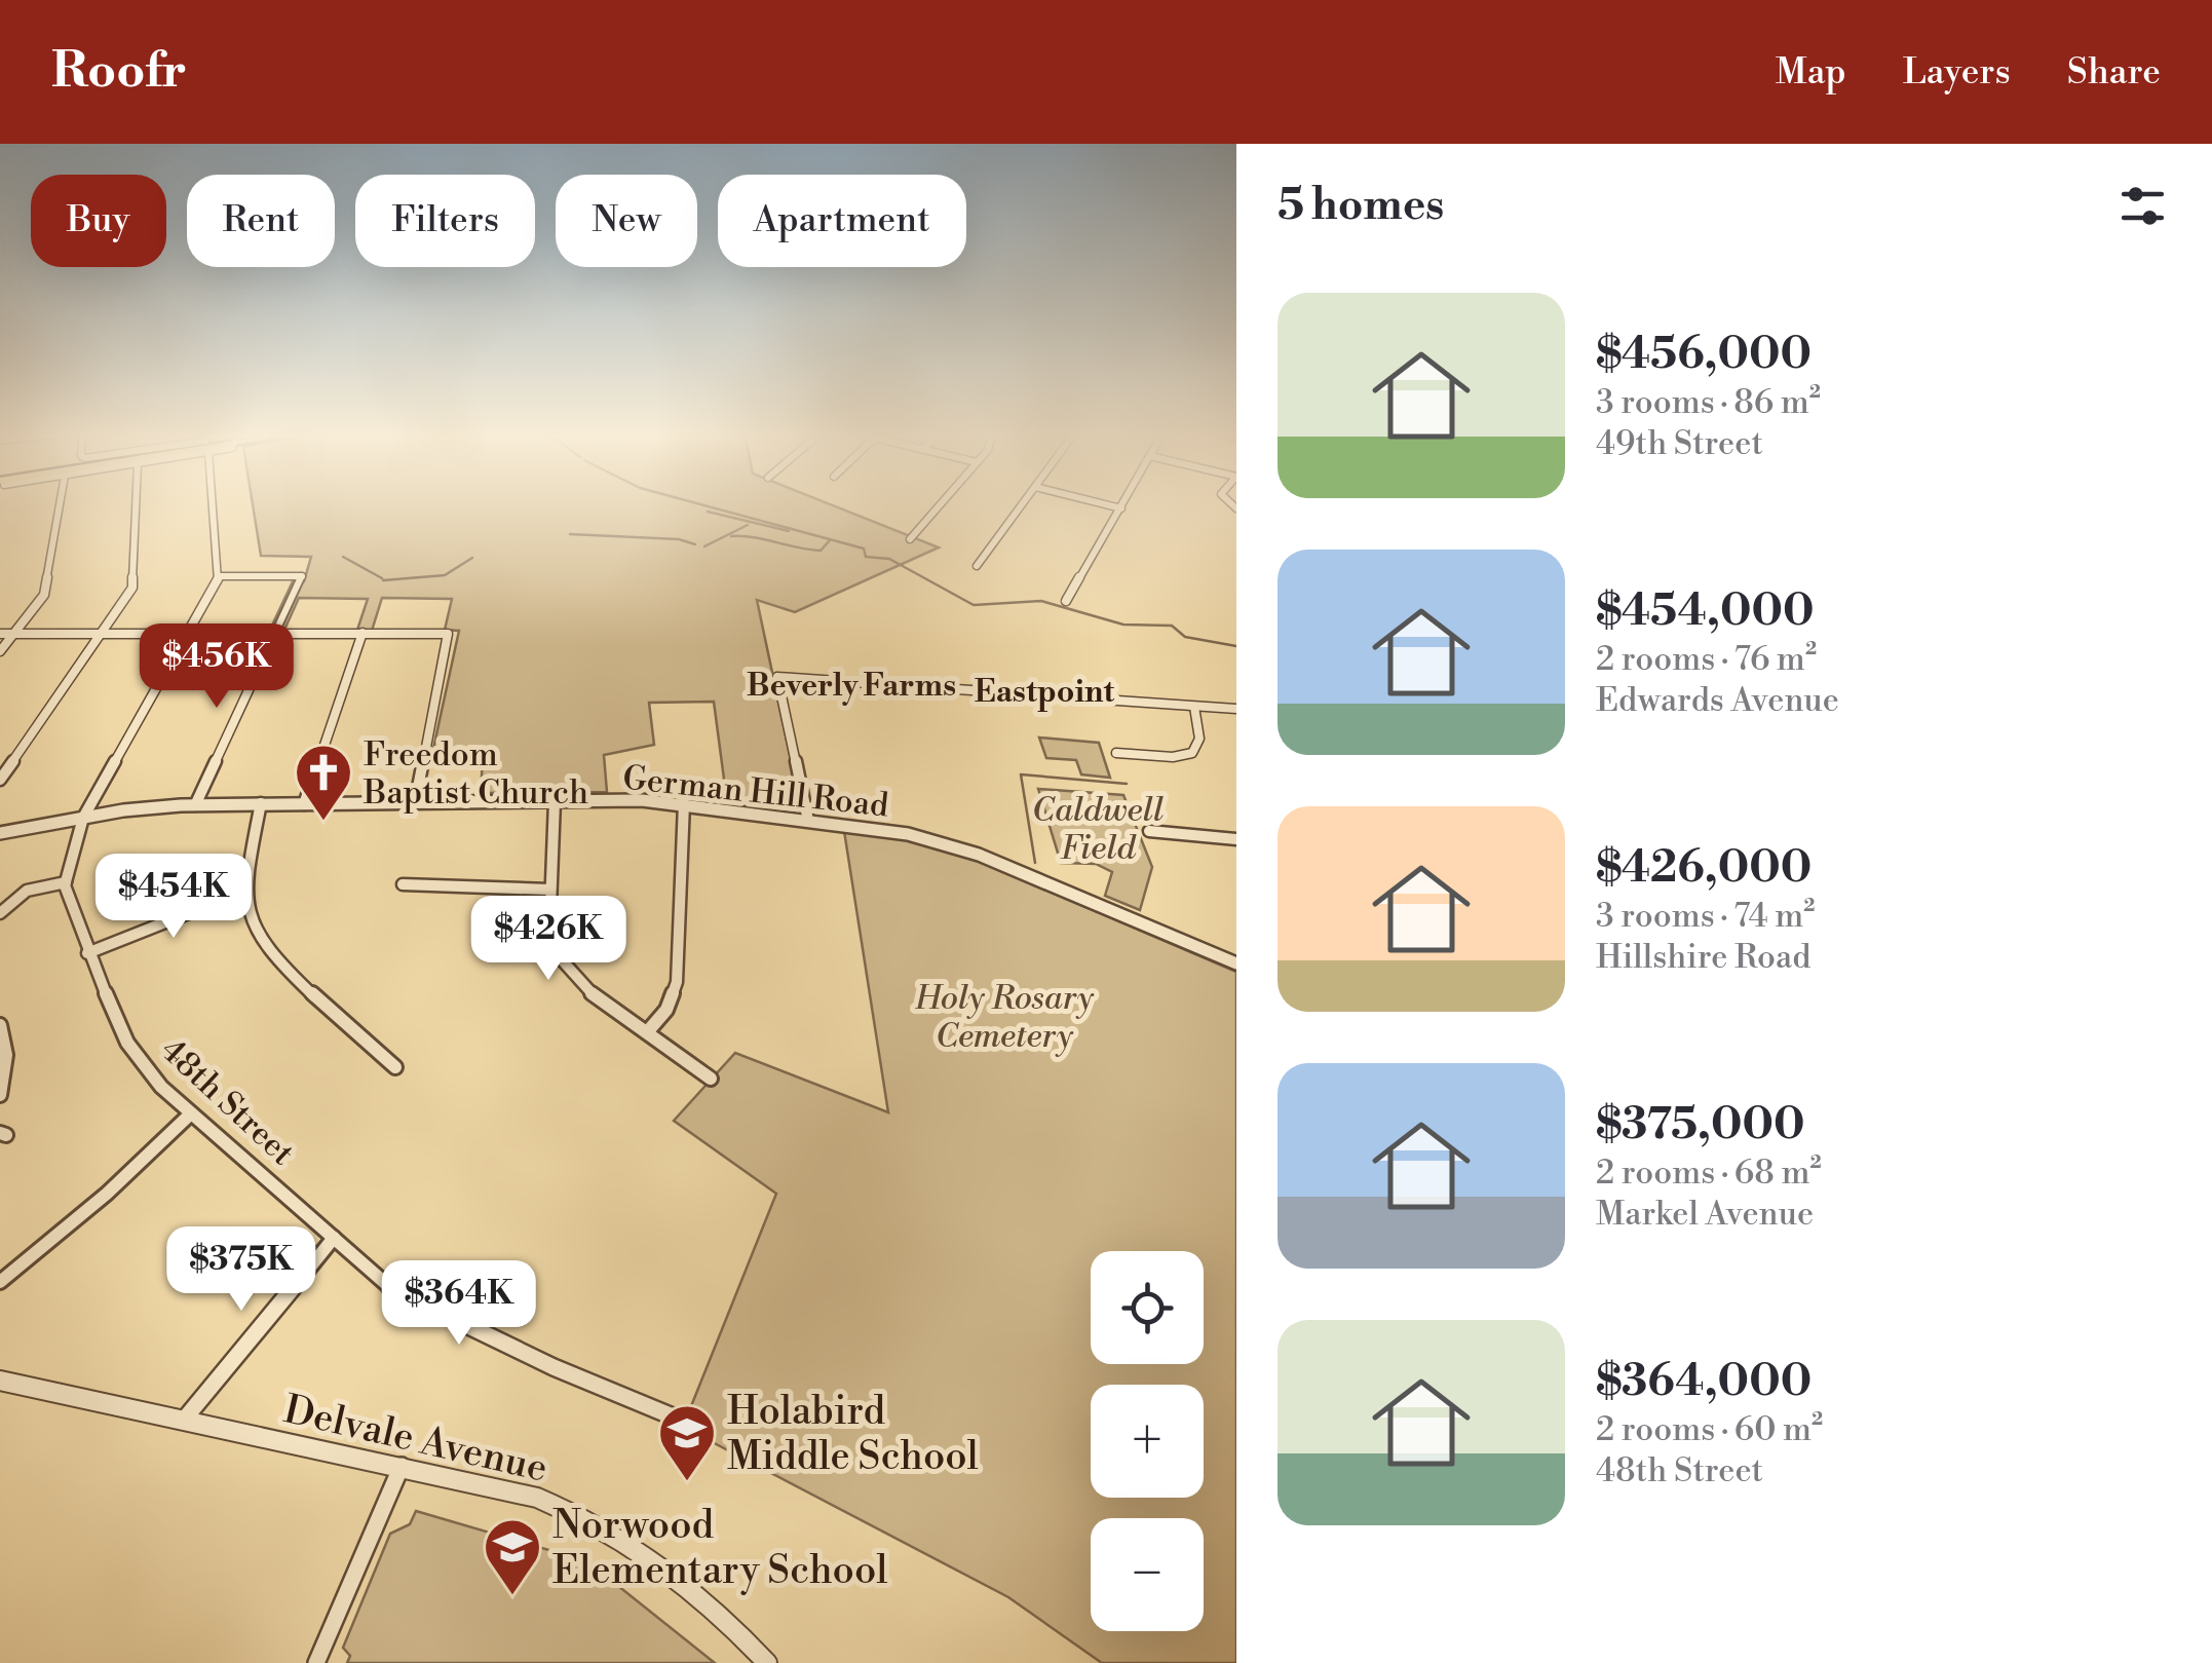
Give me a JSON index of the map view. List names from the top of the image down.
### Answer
{
  "streets": {
    "street": ["German Hill Road", "48th Street", "Delvale Avenue"]
  },
  "districts": ["Beverly Farms", "Eastpoint"],
  "parks": ["Caldwell Field", "Holy Rosary Cemetery"],
  "places": {
    "church": ["Freedom Baptist Church"],
    "school or university": ["Holabird Middle School", "Norwood Elementary School"]
  },
  "page": {
    "header": "Roofr",
    "nav": ["Map", "Layers", "Share"],
    "heading": "5 homes",
    "chip": [
      "Buy",
      "Rent",
      "Filters",
      "New",
      "Apartment"
    ],
    "list": [
      {
        "name": "$456,000",
        "note": "3 rooms · 86 m² · 49th Street"
      },
      {
        "name": "$454,000",
        "note": "2 rooms · 76 m² · Edwards Avenue"
      },
      {
        "name": "$426,000",
        "note": "3 rooms · 74 m² · Hillshire Road"
      },
      {
        "name": "$375,000",
        "note": "2 rooms · 68 m² · Markel Avenue"
      },
      {
        "name": "$364,000",
        "note": "2 rooms · 60 m² · 48th Street"
      }
    ],
    "price": [
      "$456K",
      "$454K",
      "$426K",
      "$375K",
      "$364K"
    ],
    "map_buttons": ["+", "−"]
  }
}
